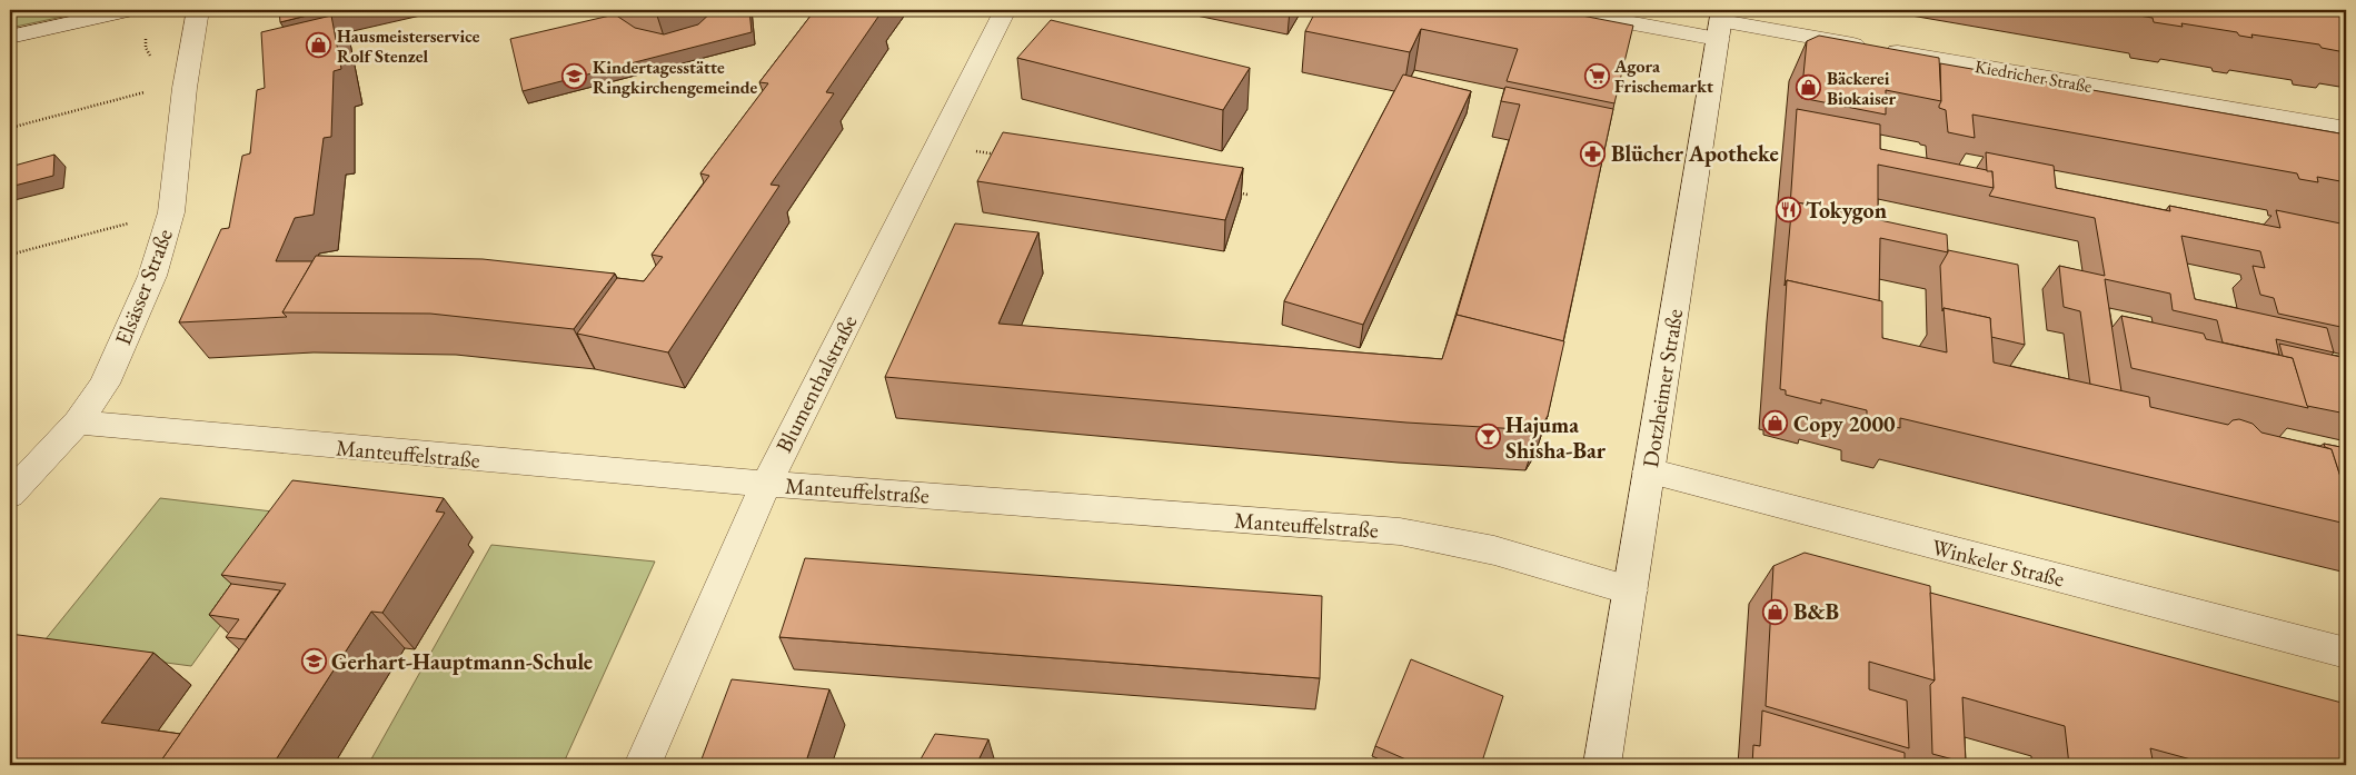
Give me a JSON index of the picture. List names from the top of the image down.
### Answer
{
  "streets": {
    "street": [
      "Kiedricher Straße",
      "Elsässer Straße",
      "Blumenthalstraße",
      "Dotzheimer Straße",
      "Manteuffelstraße",
      "Winkeler Straße"
    ]
  },
  "crossings": [
    ["Kiedricher Straße", "Dotzheimer Straße"],
    ["Elsässer Straße", "Manteuffelstraße"],
    ["Blumenthalstraße", "Manteuffelstraße"],
    ["Dotzheimer Straße", "Manteuffelstraße"],
    ["Dotzheimer Straße", "Winkeler Straße"]
  ],
  "places": {
    "shop": [
      "Hausmeisterservice Rolf Stenzel",
      "Bäckerei Biokaiser",
      "Copy 2000",
      "B&B"
    ],
    "supermarket": ["Agora Frischemarkt"],
    "school or university": ["Kindertagesstätte Ringkirchengemeinde", "Gerhart-Hauptmann-Schule"],
    "pharmacy": ["Blücher Apotheke"],
    "restaurant": ["Tokygon"],
    "bar": ["Hajuma Shisha-Bar"]
  }
}
